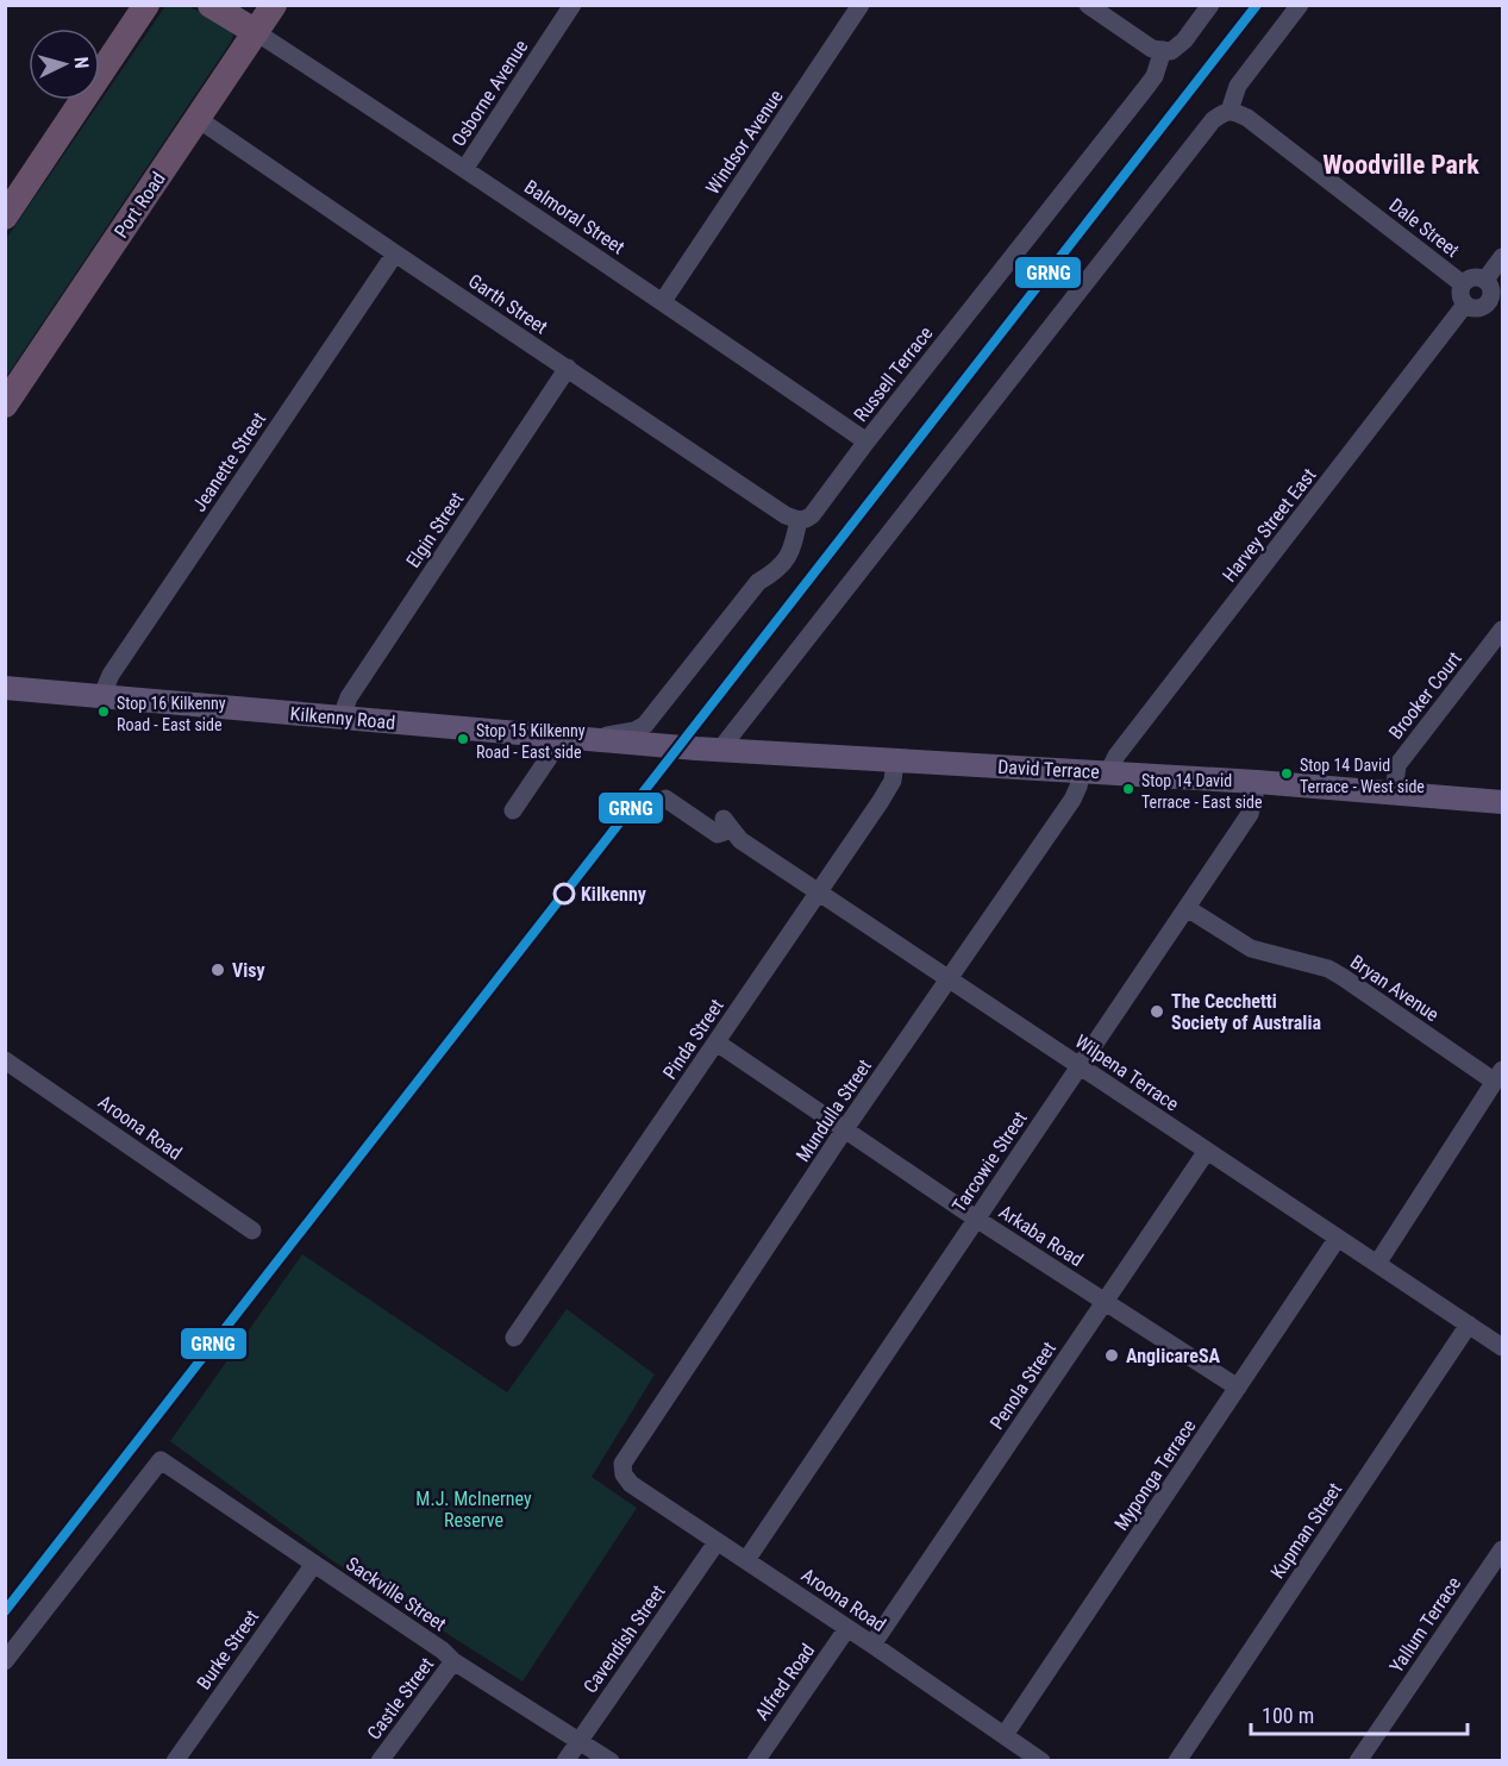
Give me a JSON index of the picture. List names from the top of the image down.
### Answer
{
  "streets": {
    "highway": ["Port Road"],
    "main road": ["Kilkenny Road", "David Terrace"],
    "street": [
      "Osborne Avenue",
      "Windsor Avenue",
      "Balmoral Street",
      "Dale Street",
      "Garth Street",
      "Russell Terrace",
      "Jeanette Street",
      "Harvey Street East",
      "Elgin Street",
      "Brooker Court",
      "Bryan Avenue",
      "Pinda Street",
      "Wilpena Terrace",
      "Mundulla Street",
      "Aroona Road",
      "Tarcowie Street",
      "Arkaba Road",
      "Penola Street",
      "Myponga Terrace",
      "Kupman Street",
      "Sackville Street",
      "Yallum Terrace",
      "Cavendish Street",
      "Burke Street",
      "Alfred Road",
      "Castle Street"
    ]
  },
  "crossings": [
    ["Osborne Avenue", "Balmoral Street"],
    ["Windsor Avenue", "Balmoral Street"],
    ["Port Road", "Balmoral Street"],
    ["Port Road", "Garth Street"],
    ["Balmoral Street", "Russell Terrace"],
    ["Garth Street", "Russell Terrace"],
    ["Garth Street", "Jeanette Street"],
    ["Garth Street", "Elgin Street"],
    ["Jeanette Street", "Kilkenny Road"],
    ["Harvey Street East", "David Terrace"],
    ["Elgin Street", "Kilkenny Road"],
    ["Brooker Court", "David Terrace"],
    ["Kilkenny Road", "David Terrace"],
    ["David Terrace", "Pinda Street"],
    ["David Terrace", "Mundulla Street"],
    ["David Terrace", "Tarcowie Street"],
    ["Bryan Avenue", "Tarcowie Street"],
    ["Pinda Street", "Wilpena Terrace"],
    ["Pinda Street", "Arkaba Road"],
    ["Wilpena Terrace", "Mundulla Street"],
    ["Wilpena Terrace", "Tarcowie Street"],
    ["Wilpena Terrace", "Penola Street"],
    ["Wilpena Terrace", "Myponga Terrace"],
    ["Wilpena Terrace", "Kupman Street"],
    ["Mundulla Street", "Aroona Road"],
    ["Mundulla Street", "Arkaba Road"],
    ["Aroona Road", "Tarcowie Street"],
    ["Aroona Road", "Penola Street"],
    ["Aroona Road", "Myponga Terrace"],
    ["Aroona Road", "Cavendish Street"],
    ["Aroona Road", "Alfred Road"],
    ["Tarcowie Street", "Arkaba Road"],
    ["Arkaba Road", "Penola Street"],
    ["Arkaba Road", "Myponga Terrace"],
    ["Sackville Street", "Cavendish Street"],
    ["Sackville Street", "Burke Street"],
    ["Sackville Street", "Castle Street"]
  ],
  "districts": ["Woodville Park"],
  "parks": ["M.J. McInerney Reserve"],
  "places": [
    "Stop 16 Kilkenny Road - East side",
    "Stop 15 Kilkenny Road - East side",
    "Stop 14 David Terrace - West side",
    "Stop 14 David Terrace - East side",
    "Kilkenny",
    "Visy",
    "The Cecchetti Society of Australia",
    "AnglicareSA"
  ],
  "lines": ["transit line GRNG"],
  "scale_bar": "100 m",
  "north": "right"
}
